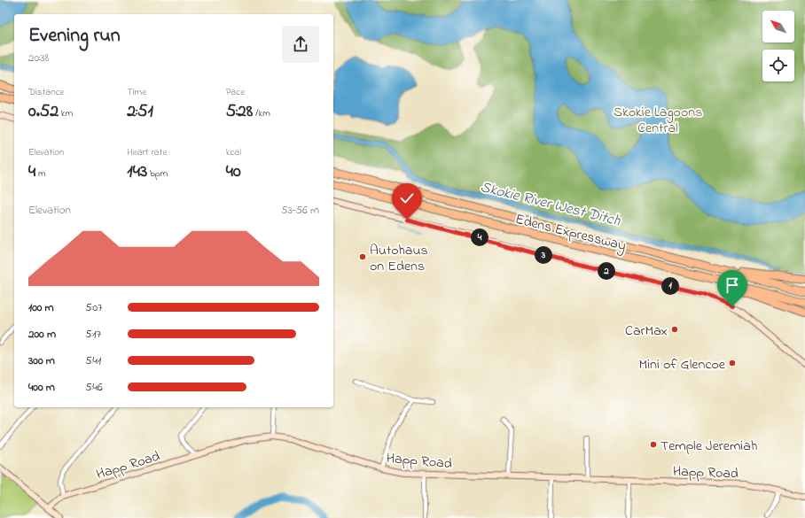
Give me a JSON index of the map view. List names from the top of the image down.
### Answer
{
  "streets": {
    "highway": ["Edens Expressway"],
    "street": ["Happ Road"]
  },
  "water": ["Skokie River West Ditch"],
  "parks": ["Skokie Lagoons Central"],
  "places": [
    "Autohaus on Edens",
    "CarMax",
    "Mini of Glencoe",
    "Temple Jeremiah"
  ],
  "north": "top left",
  "page": {
    "heading": ["Evening run", "20:38"],
    "stats": [
      ["Distance", "0.52 km"],
      ["Time", "2:51"],
      ["Pace", "5:28 /km"],
      ["Elevation", "4 m"],
      ["Heart rate", "143 bpm"],
      ["kcal", "40"]
    ],
    "chart": ["Elevation", "53–56 m"],
    "pins": [
      "4",
      "3",
      "2",
      "1"
    ],
    "list": [
      {
        "name": "100 m",
        "note": "5:07"
      },
      {
        "name": "200 m",
        "note": "5:17"
      },
      {
        "name": "300 m",
        "note": "5:41"
      },
      {
        "name": "400 m",
        "note": "5:46"
      }
    ]
  }
}
